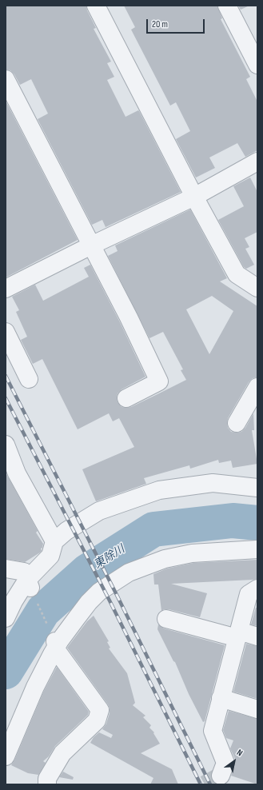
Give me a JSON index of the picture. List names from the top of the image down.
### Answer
{
  "water": ["東除川"],
  "scale_bar": "20 m",
  "north": "top right"
}
